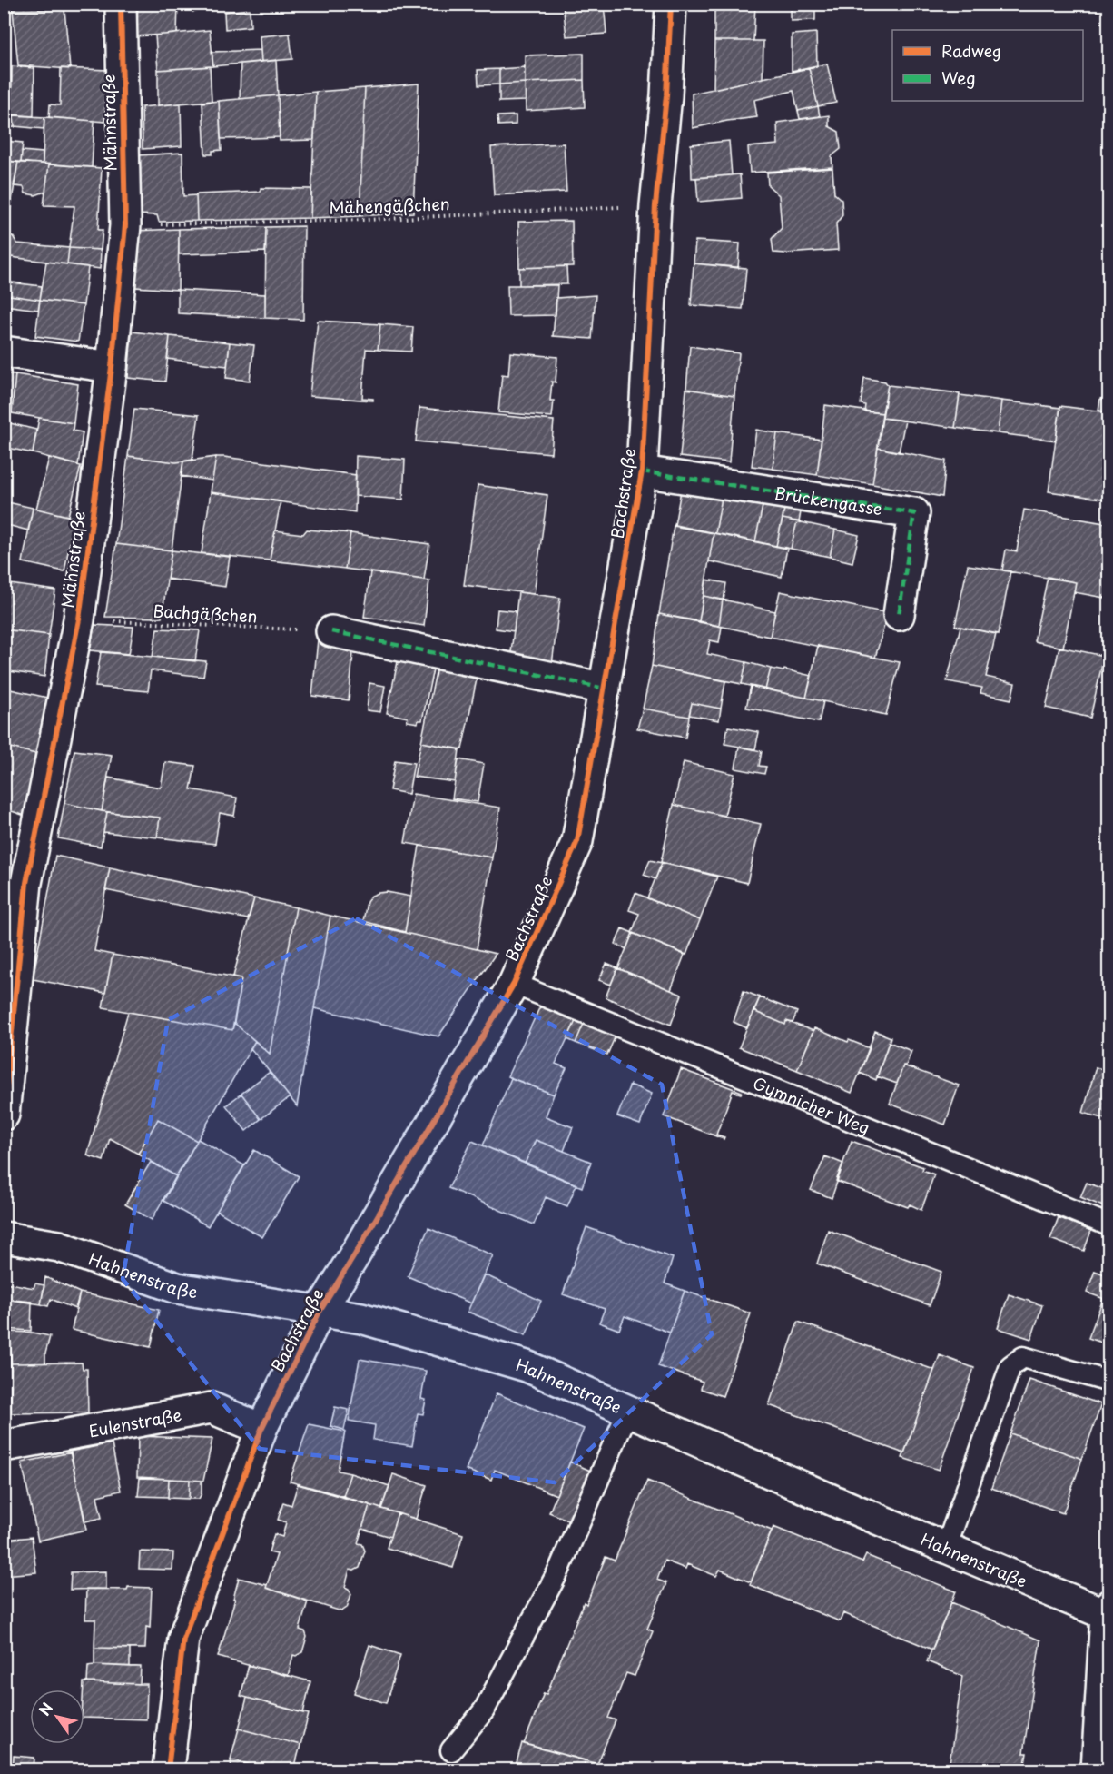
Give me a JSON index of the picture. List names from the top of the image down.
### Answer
{
  "streets": {
    "street": [
      "Mähnstraße",
      "Bachstraße",
      "Brückengasse",
      "Hahnenstraße",
      "Eulenstraße"
    ],
    "lane": ["Gymnicher Weg"],
    "path": ["Mähengäßchen", "Bachgäßchen"]
  },
  "crossings": [
    ["Mähnstraße", "Mähengäßchen"],
    ["Mähnstraße", "Bachgäßchen"],
    ["Mähengäßchen", "Bachstraße"],
    ["Bachstraße", "Brückengasse"],
    ["Bachstraße", "Gymnicher Weg"],
    ["Bachstraße", "Hahnenstraße"],
    ["Bachstraße", "Eulenstraße"]
  ],
  "legend": ["Radweg", "Weg"],
  "north": "top left"
}
